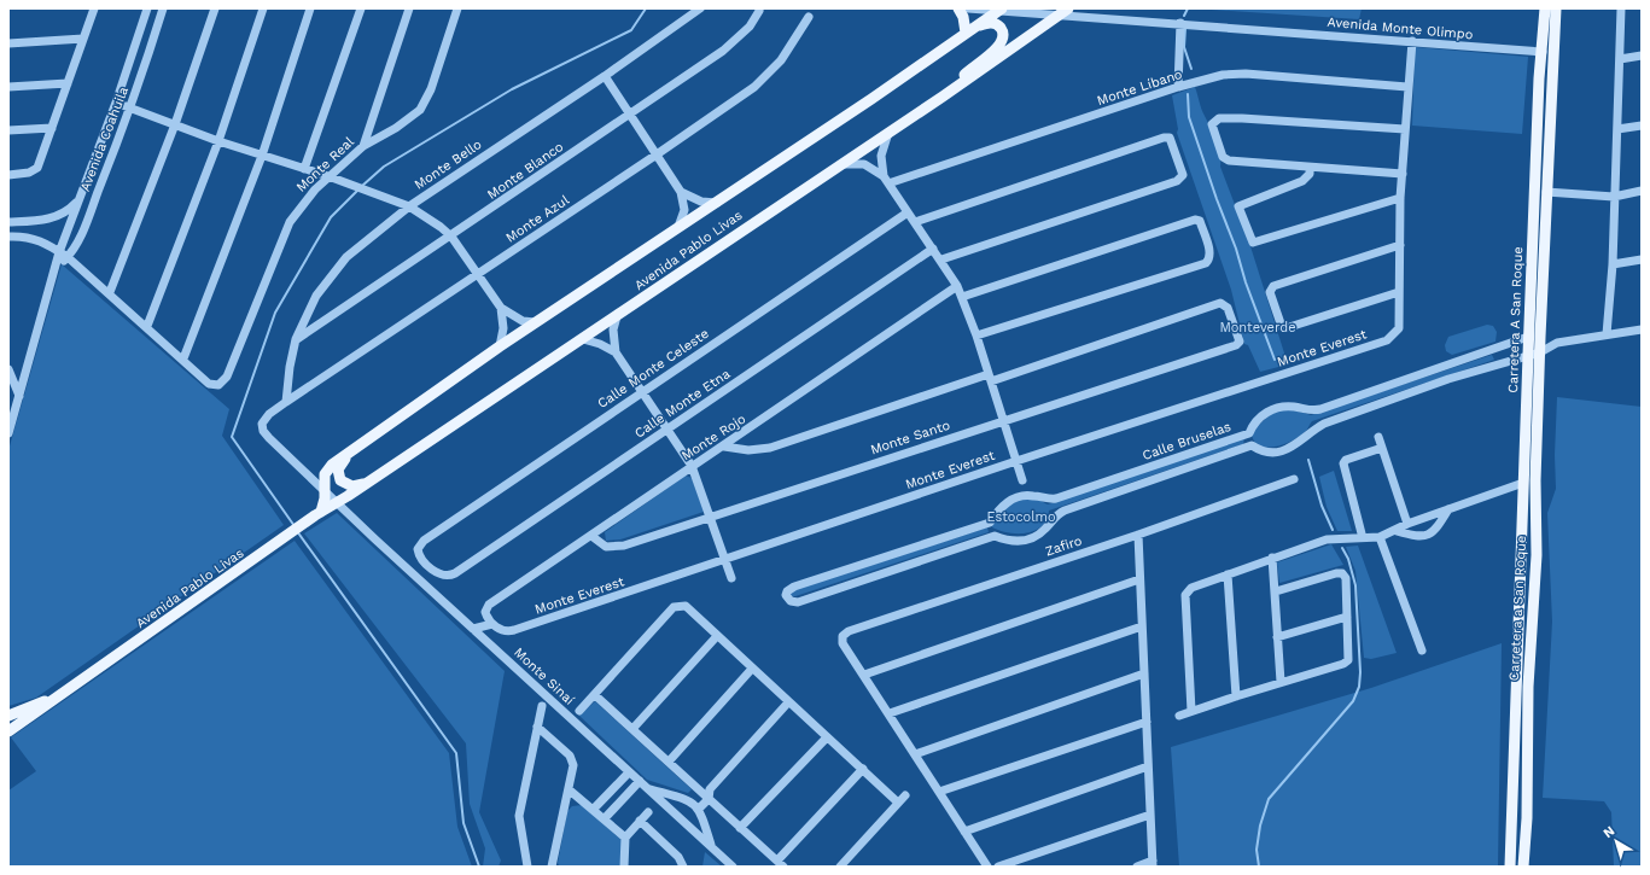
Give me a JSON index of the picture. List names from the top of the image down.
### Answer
{
  "streets": {
    "main road": ["Avenida Pablo Livas", "Carretera A San Roque", "Carretera a San Roque"],
    "street": [
      "Avenida Monte Olimpo",
      "Monte Líbano",
      "Avenida Coahuila",
      "Monte Real",
      "Monte Bello",
      "Monte Blanco",
      "Monte Azul",
      "Monte Everest",
      "Calle Monte Celeste",
      "Calle Monte Etna",
      "Monte Rojo",
      "Monte Santo",
      "Calle Bruselas",
      "Zafiro",
      "Monte Sinaí"
    ]
  },
  "crossings": [
    ["Avenida Monte Olimpo", "Avenida Pablo Livas"],
    ["Avenida Monte Olimpo", "Carretera A San Roque"],
    ["Monte Bello", "Monte Blanco"],
    ["Monte Bello", "Monte Azul"],
    ["Monte Azul", "Monte Sinaí"],
    ["Avenida Pablo Livas", "Monte Sinaí"],
    ["Carretera A San Roque", "Calle Bruselas"],
    ["Carretera A San Roque", "Carretera a San Roque"],
    ["Monte Everest", "Monte Rojo"],
    ["Calle Monte Celeste", "Calle Monte Etna"],
    ["Monte Rojo", "Monte Santo"]
  ],
  "parks": ["Monteverde", "Estocolmo"],
  "north": "top left"
}
